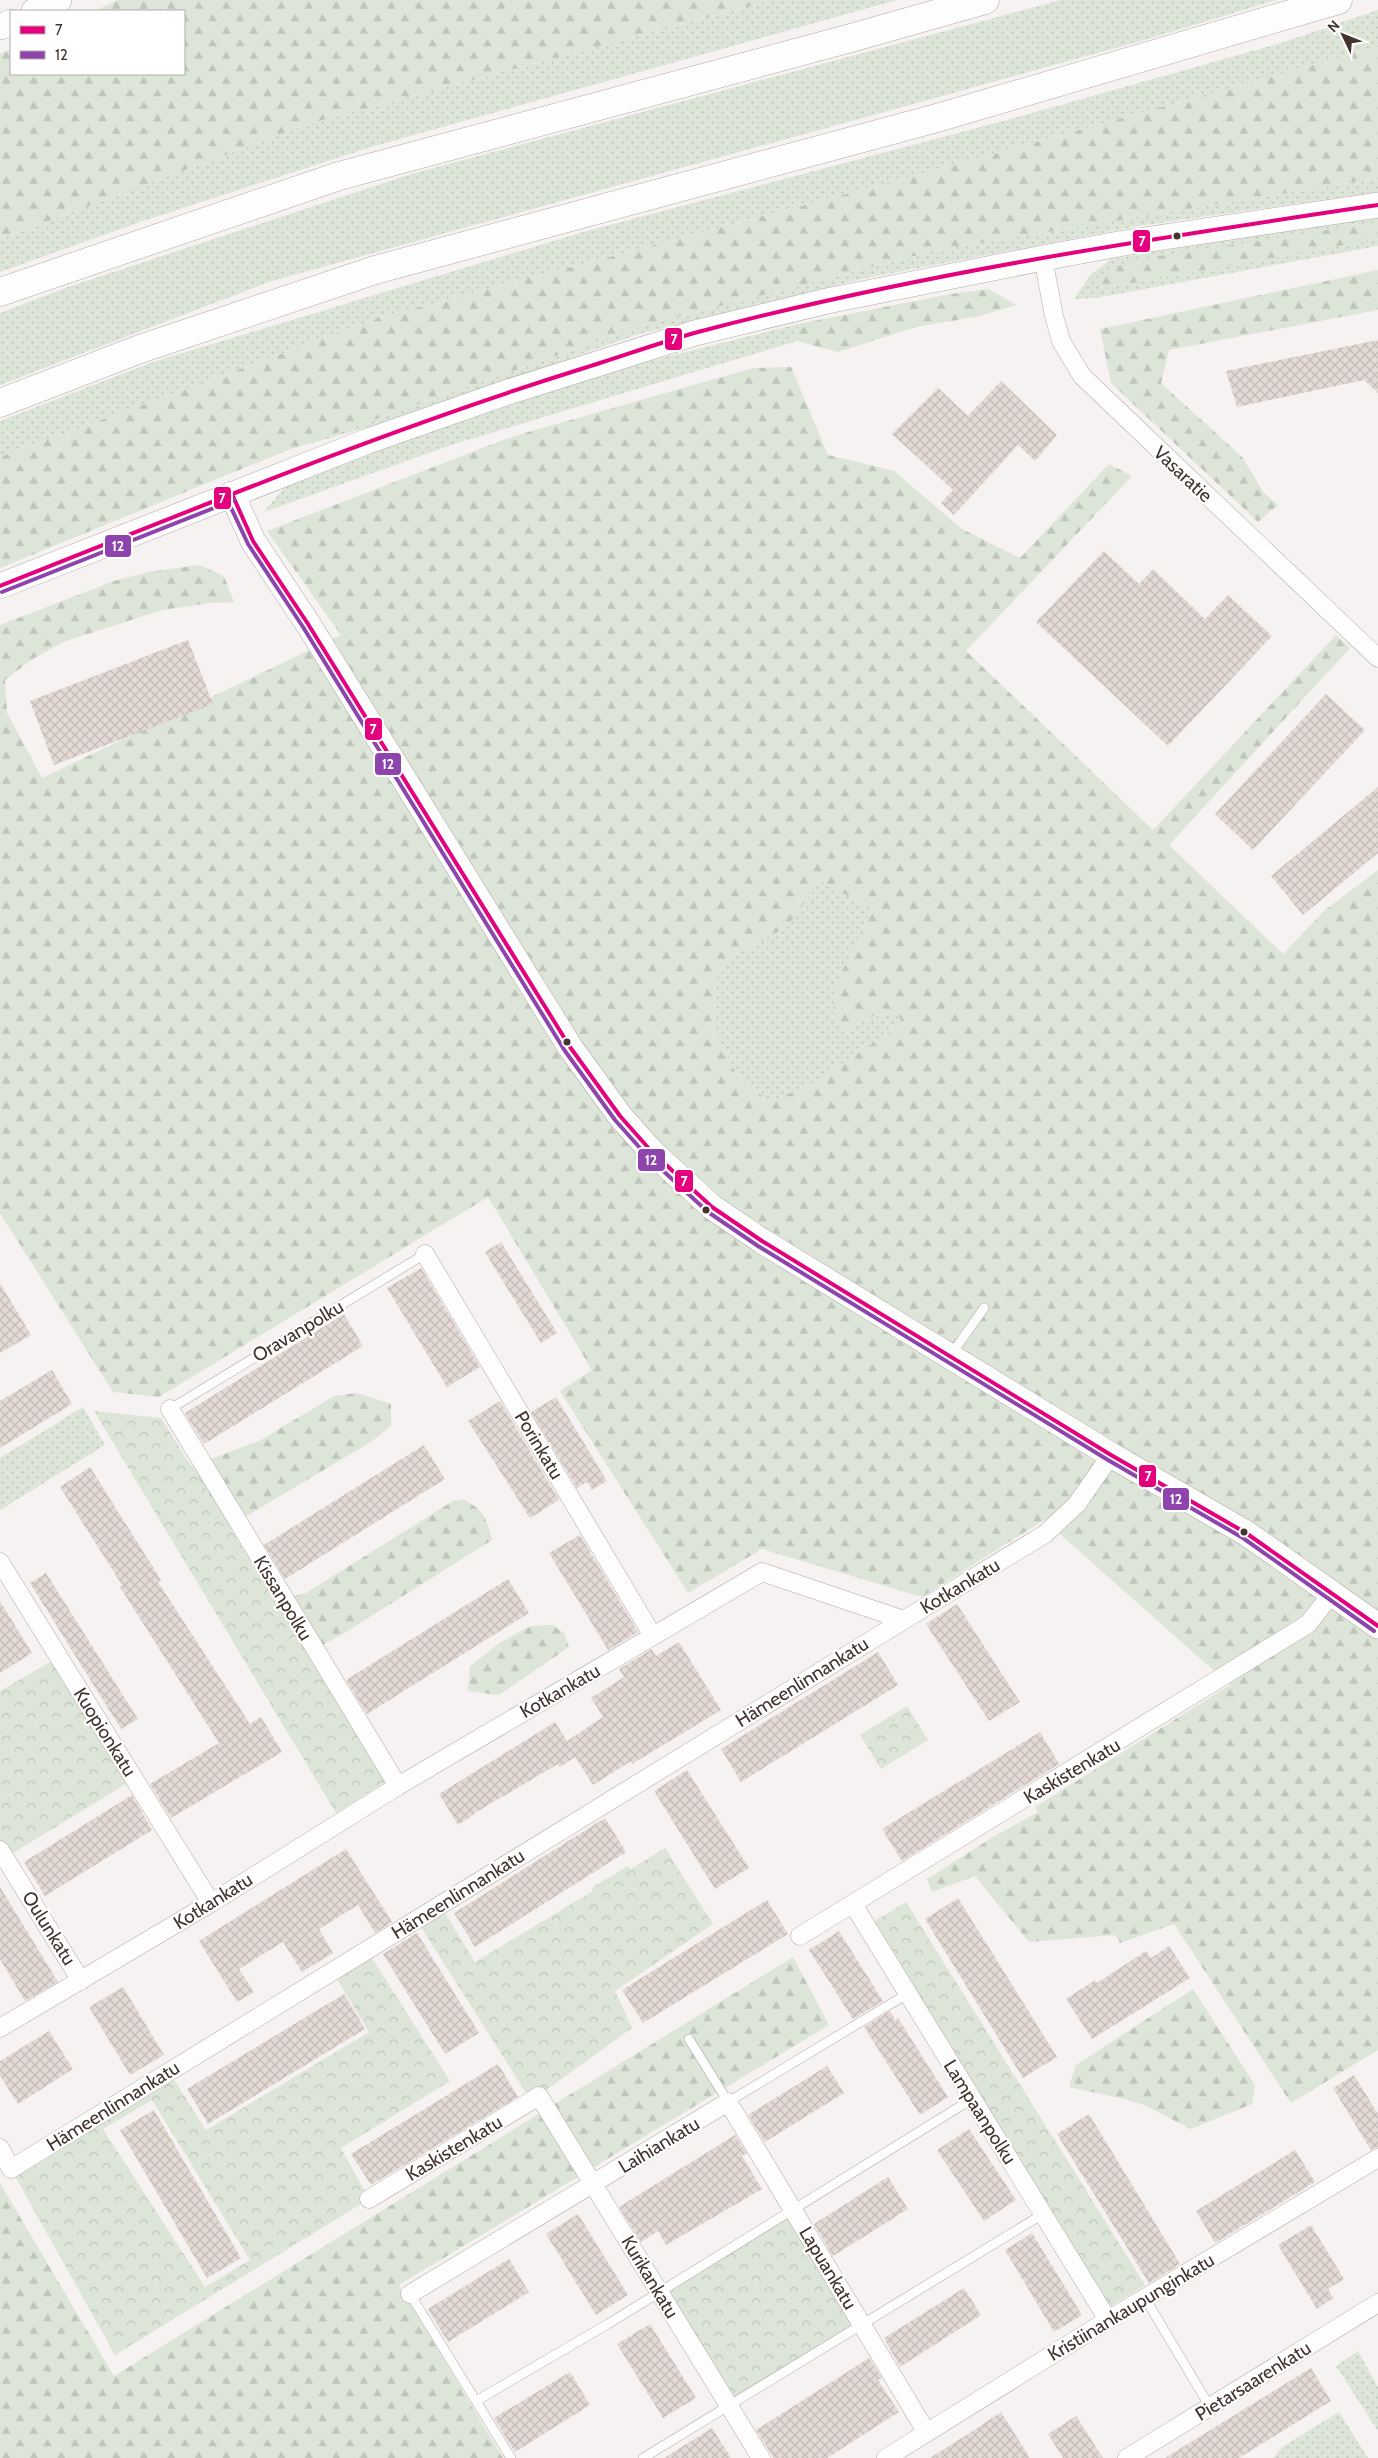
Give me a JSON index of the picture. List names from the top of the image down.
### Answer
{
  "streets": {
    "street": [
      "Vasaratie",
      "Porinkatu",
      "Kotkankatu",
      "Kissanpolku",
      "Hämeenlinnankatu",
      "Kuopionkatu",
      "Kaskistenkatu",
      "Oulunkatu",
      "Lampaanpolku",
      "Laihiankatu",
      "Lapuankatu",
      "Kurikankatu",
      "Kristiinankaupunginkatu",
      "Pietarsaarenkatu"
    ],
    "lane": ["Oravanpolku"]
  },
  "crossings": [
    ["Oravanpolku", "Porinkatu"],
    ["Oravanpolku", "Kissanpolku"],
    ["Porinkatu", "Kotkankatu"],
    ["Kotkankatu", "Kissanpolku"],
    ["Kotkankatu", "Hämeenlinnankatu"],
    ["Kotkankatu", "Kuopionkatu"],
    ["Kotkankatu", "Oulunkatu"],
    ["Kaskistenkatu", "Lampaanpolku"],
    ["Kaskistenkatu", "Kurikankatu"],
    ["Lampaanpolku", "Laihiankatu"],
    ["Lampaanpolku", "Kristiinankaupunginkatu"],
    ["Laihiankatu", "Lapuankatu"],
    ["Laihiankatu", "Kurikankatu"],
    ["Lapuankatu", "Kristiinankaupunginkatu"]
  ],
  "lines": ["transit line 7", "transit line 12"],
  "legend": ["7", "12"],
  "north": "top left"
}
